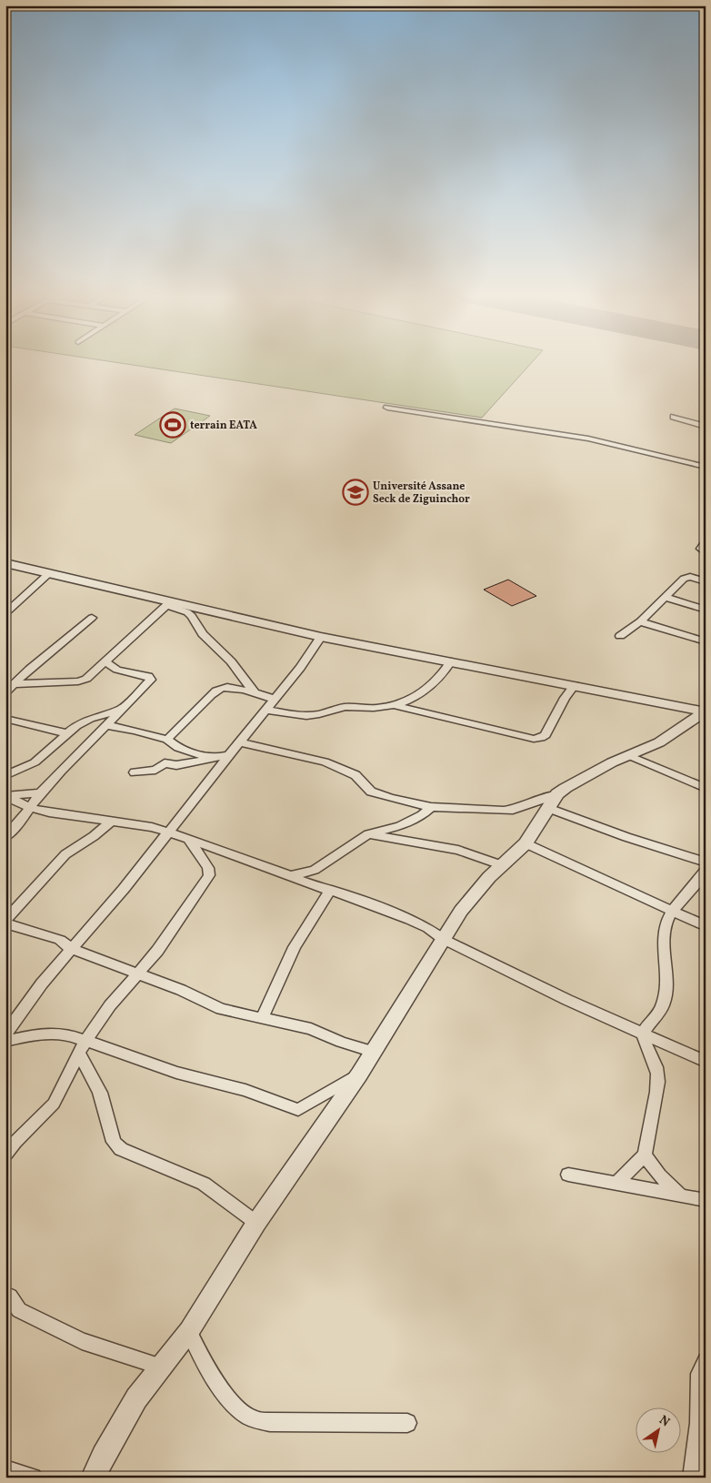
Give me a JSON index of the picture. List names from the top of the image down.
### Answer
{
  "places": {
    "sports": ["terrain EATA"],
    "school or university": ["Université Assane Seck de Ziguinchor"]
  },
  "north": "top right"
}
